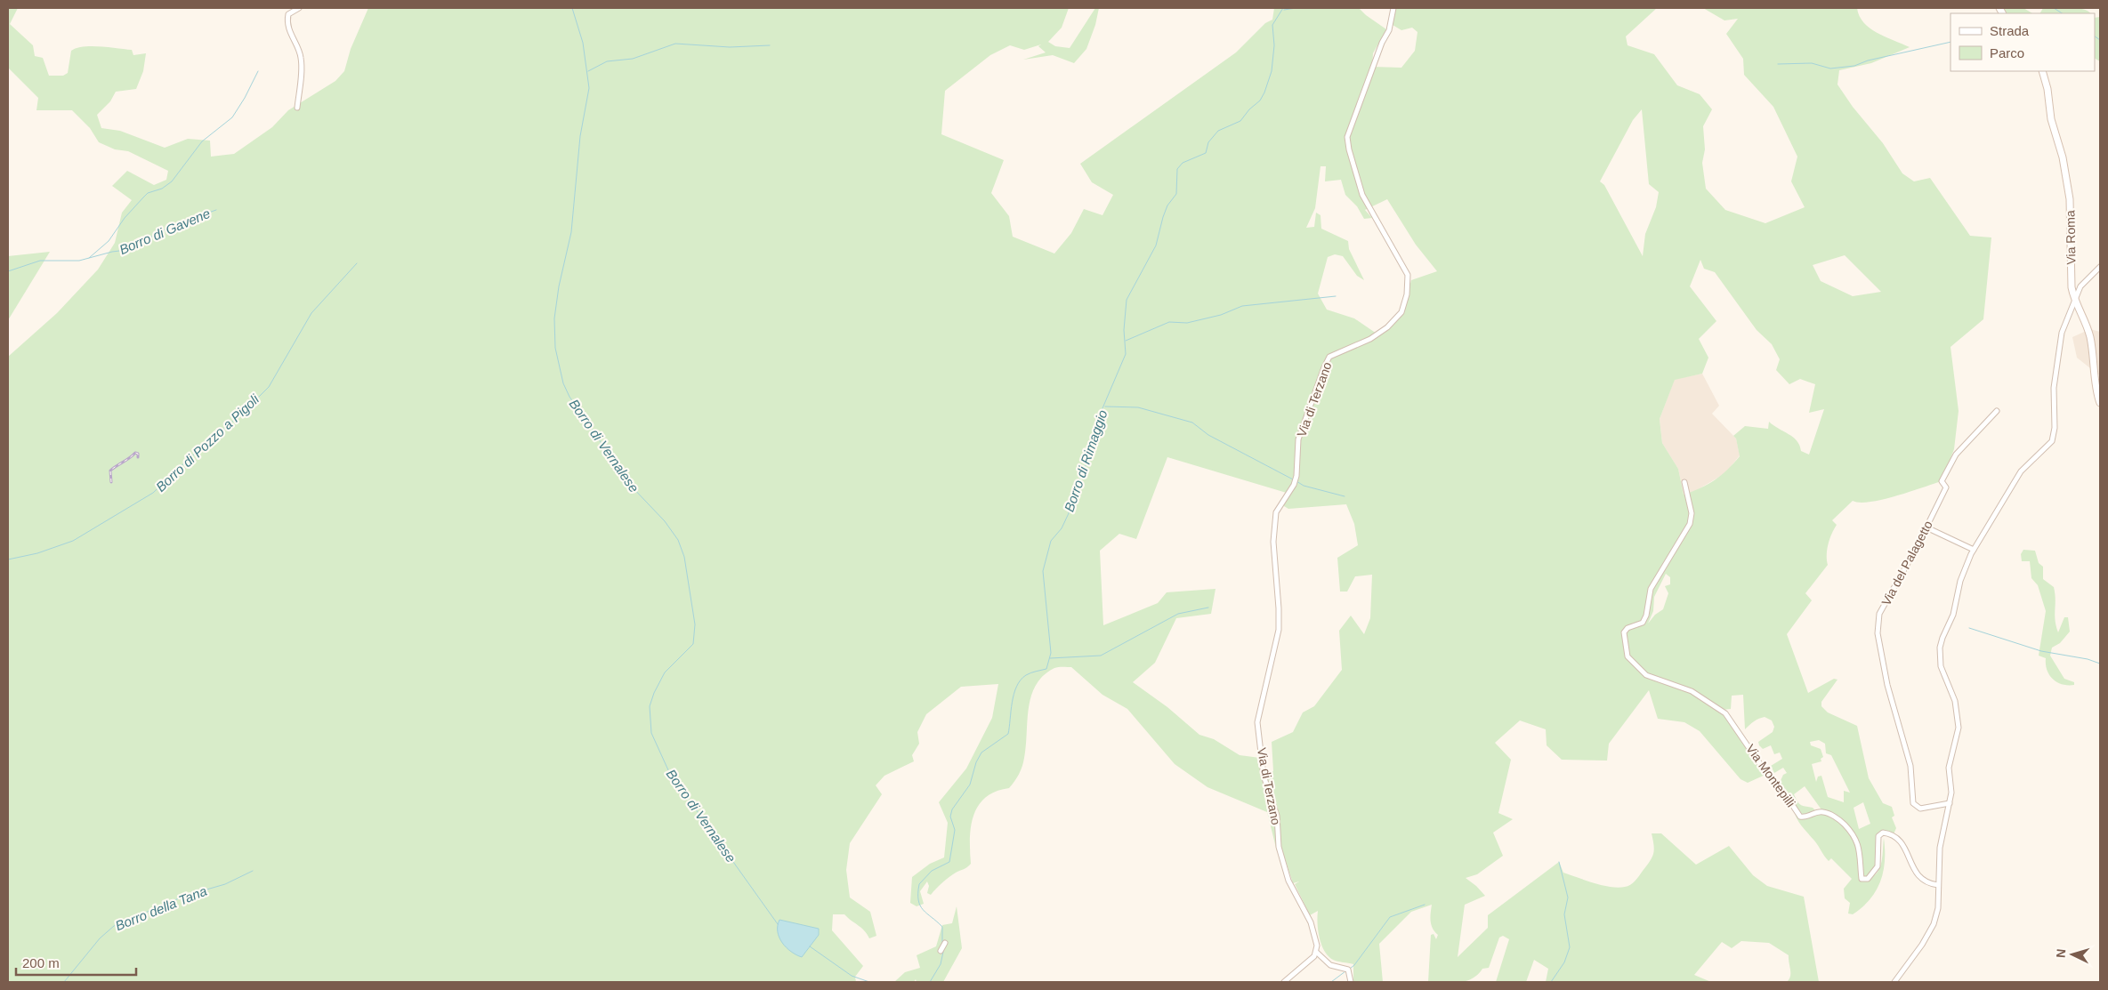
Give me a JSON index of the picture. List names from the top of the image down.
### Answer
{
  "streets": {
    "main road": ["Via Roma"],
    "street": ["Via di Terzano", "Via del Palagetto", "Via Montepilli"]
  },
  "water": [
    "Borro di Gavene",
    "Borro di Pozzo a Pigoli",
    "Borro di Vernalese",
    "Borro di Rimaggio",
    "Borro della Tana"
  ],
  "legend": ["Strada", "Parco"],
  "scale_bar": "200 m",
  "north": "left"
}
